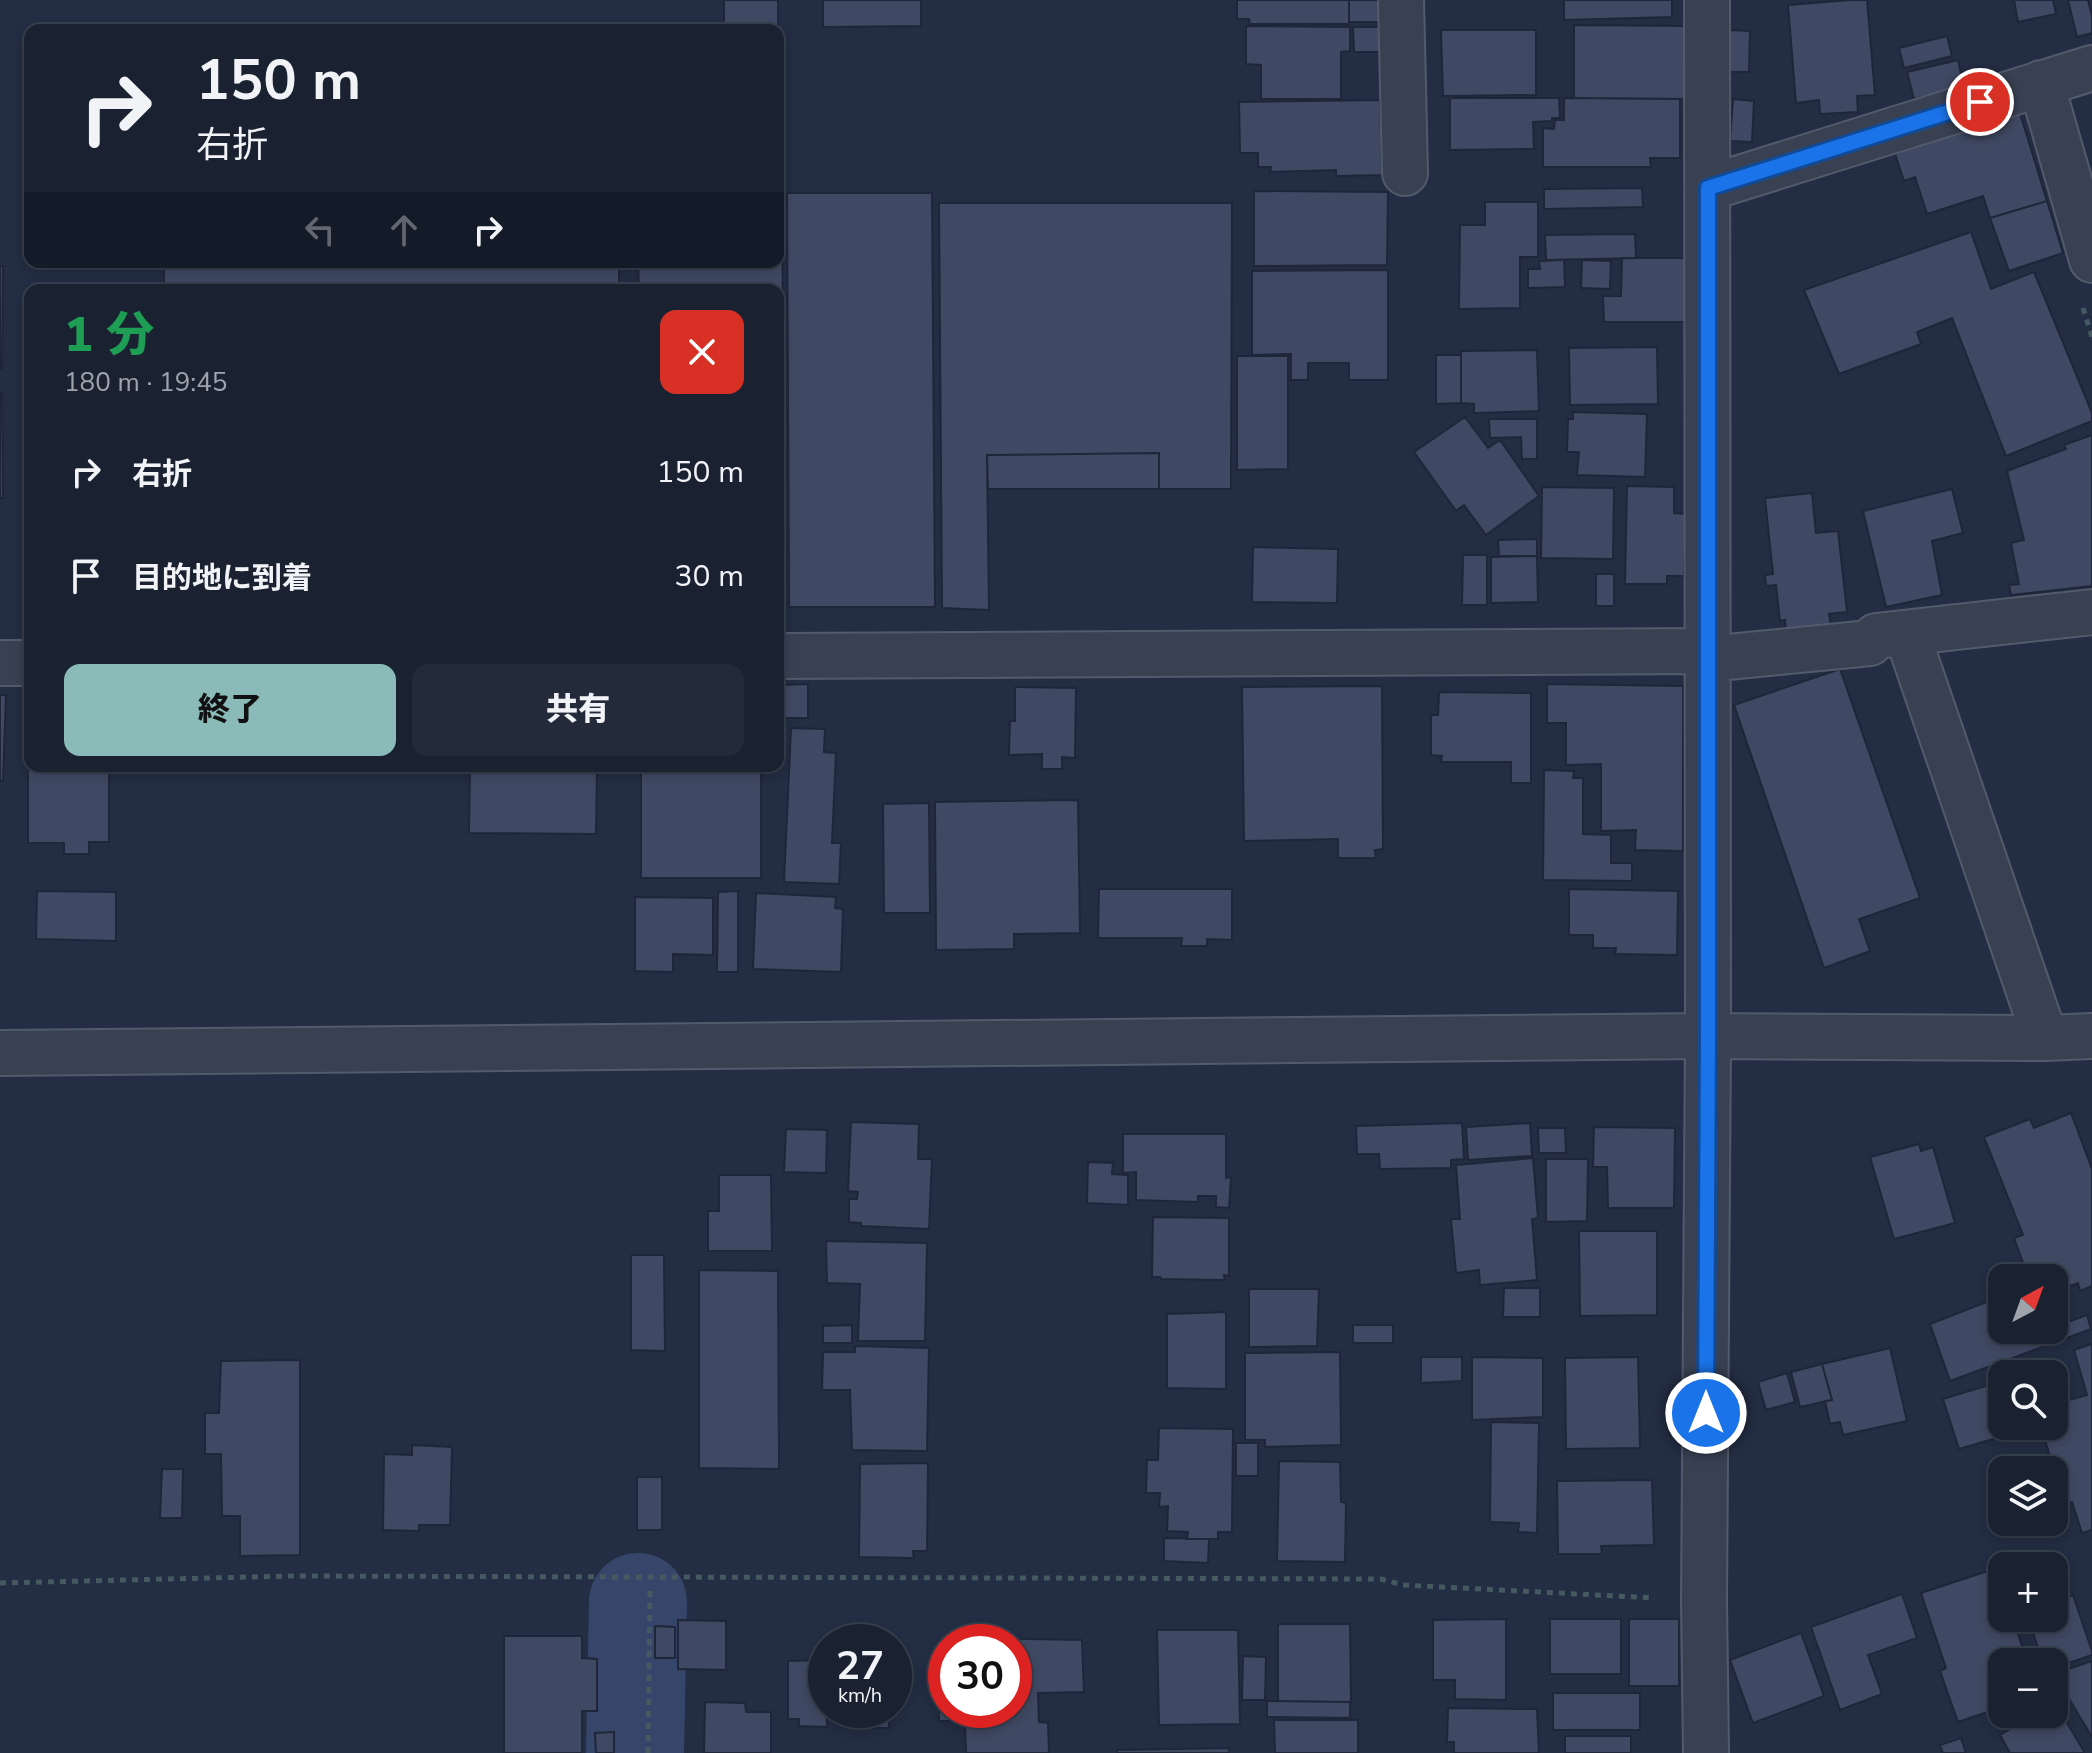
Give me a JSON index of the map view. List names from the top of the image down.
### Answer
{
  "north": "top right",
  "page": {
    "turn": ["150 m", "右折"],
    "heading": ["1 分", "180 m · 19:45"],
    "list": [
      {
        "name": "右折",
        "value": "150 m"
      },
      {
        "name": "目的地に到着",
        "value": "30 m"
      }
    ],
    "buttons": ["終了", "共有"],
    "map_buttons": ["+", "−"],
    "speed": "27 km/h",
    "limit": "30"
  }
}
